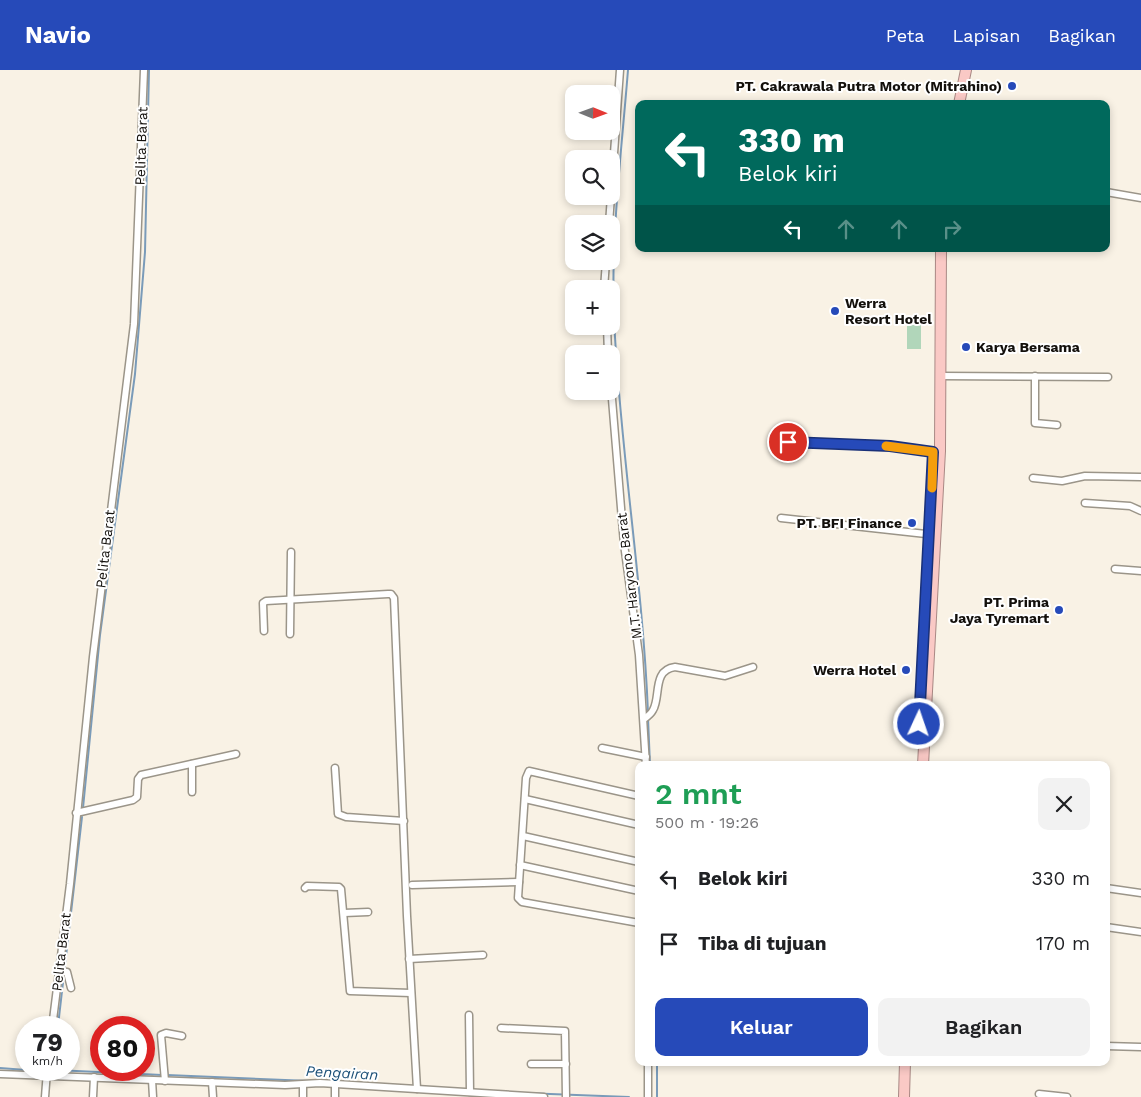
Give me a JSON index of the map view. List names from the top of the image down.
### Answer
{
  "streets": {
    "street": ["Pelita Barat", "M.T. Haryono Barat"]
  },
  "water": ["Pengairan"],
  "places": [
    "PT. Cakrawala Putra Motor (Mitrahino)",
    "Werra Resort Hotel",
    "Karya Bersama",
    "PT. BFI Finance",
    "PT. Prima Jaya Tyremart",
    "Werra Hotel"
  ],
  "north": "right",
  "page": {
    "header": "Navio",
    "nav": ["Peta", "Lapisan", "Bagikan"],
    "map_buttons": ["+", "−"],
    "turn": ["330 m", "Belok kiri"],
    "heading": ["2 mnt", "500 m · 19:26"],
    "list": [
      {
        "name": "Belok kiri",
        "value": "330 m"
      },
      {
        "name": "Tiba di tujuan",
        "value": "170 m"
      }
    ],
    "buttons": ["Keluar", "Bagikan"],
    "speed": "79 km/h",
    "limit": "80"
  }
}
